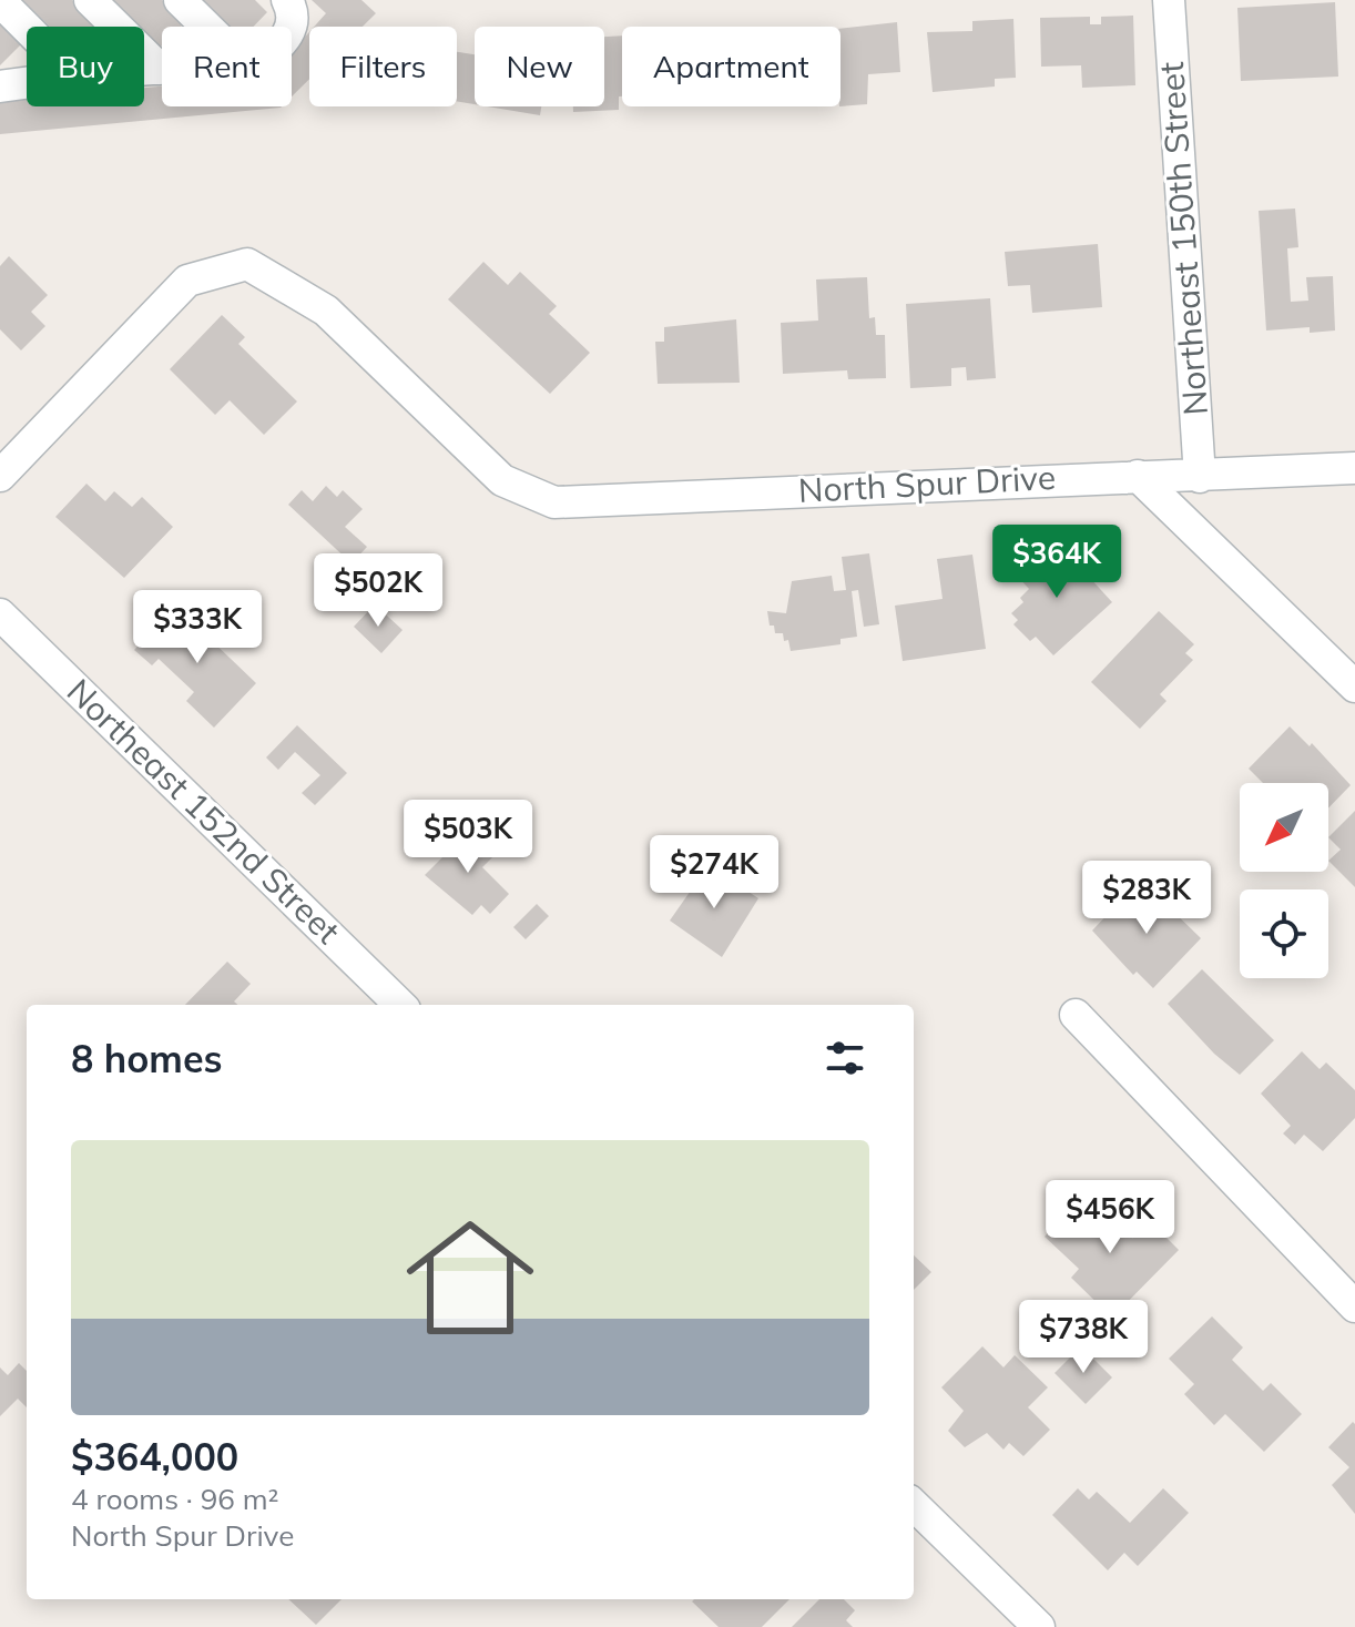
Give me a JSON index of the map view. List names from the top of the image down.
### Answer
{
  "streets": {
    "street": ["Northeast 150th Street", "North Spur Drive", "Northeast 152nd Street"]
  },
  "crossings": [
    ["Northeast 150th Street", "North Spur Drive"]
  ],
  "north": "bottom left",
  "page": {
    "chip": [
      "Buy",
      "Rent",
      "Filters",
      "New",
      "Apartment"
    ],
    "price": [
      "$364K",
      "$502K",
      "$333K",
      "$503K",
      "$274K",
      "$283K",
      "$456K",
      "$738K"
    ],
    "heading": "8 homes",
    "list": [
      {
        "name": "$364,000",
        "note": "4 rooms · 96 m² · North Spur Drive"
      }
    ]
  }
}
